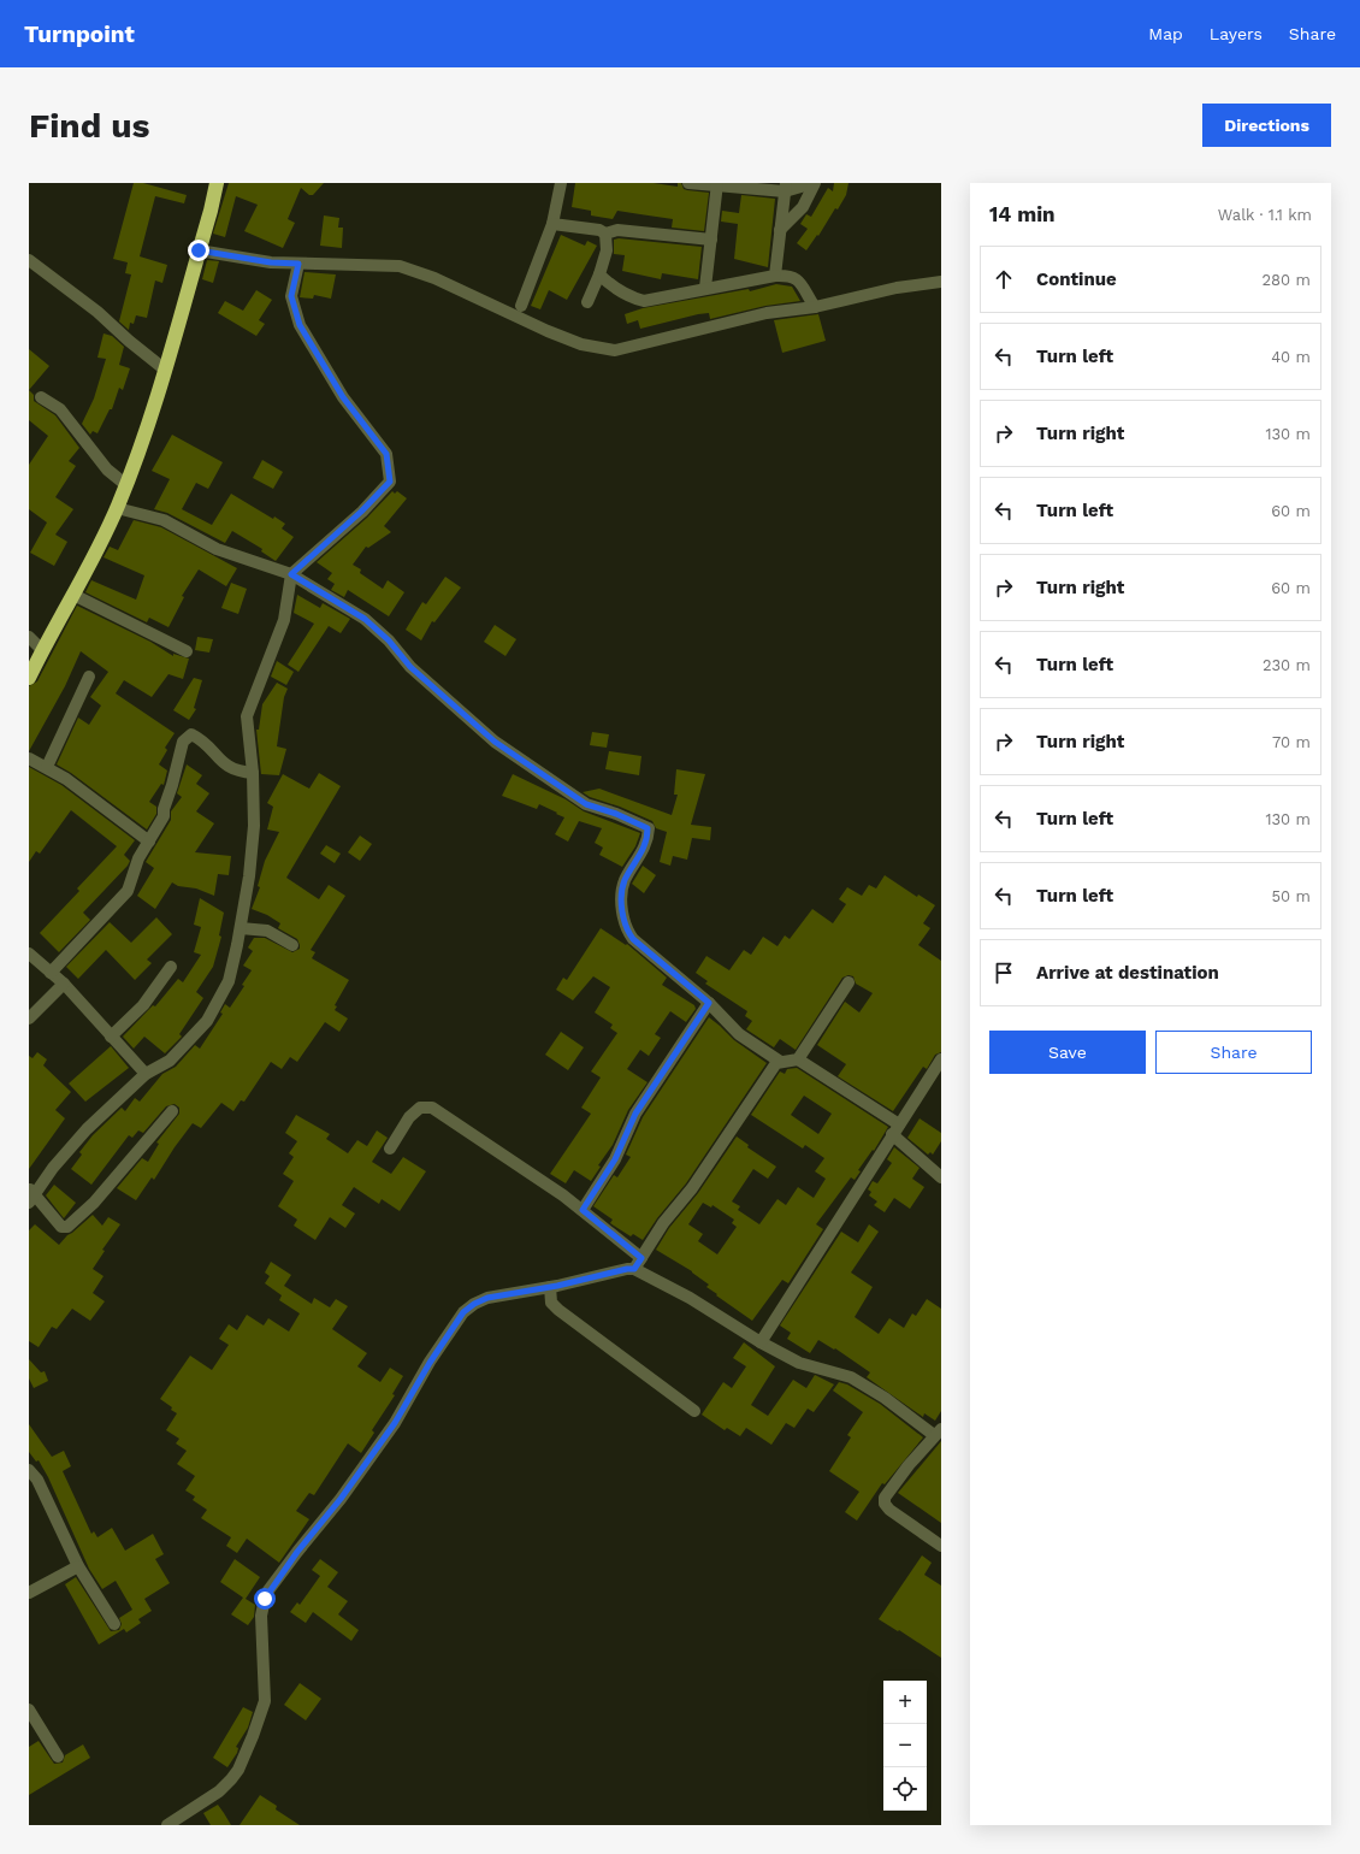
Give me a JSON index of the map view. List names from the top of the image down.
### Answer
{
  "page": {
    "header": "Turnpoint",
    "nav": ["Map", "Layers", "Share"],
    "buttons": [
      "Directions",
      ["Save", "Share"]
    ],
    "title": "Find us",
    "heading": ["14 min", "Walk · 1.1 km"],
    "list": [
      ["Continue", "280 m"],
      ["Turn left", "40 m"],
      ["Turn right", "130 m"],
      ["Turn left", "60 m"],
      ["Turn right", "60 m"],
      ["Turn left", "230 m"],
      ["Turn right", "70 m"],
      ["Turn left", "130 m"],
      ["Turn left", "50 m"],
      "Arrive at destination"
    ],
    "map_buttons": ["+", "−"]
  }
}
